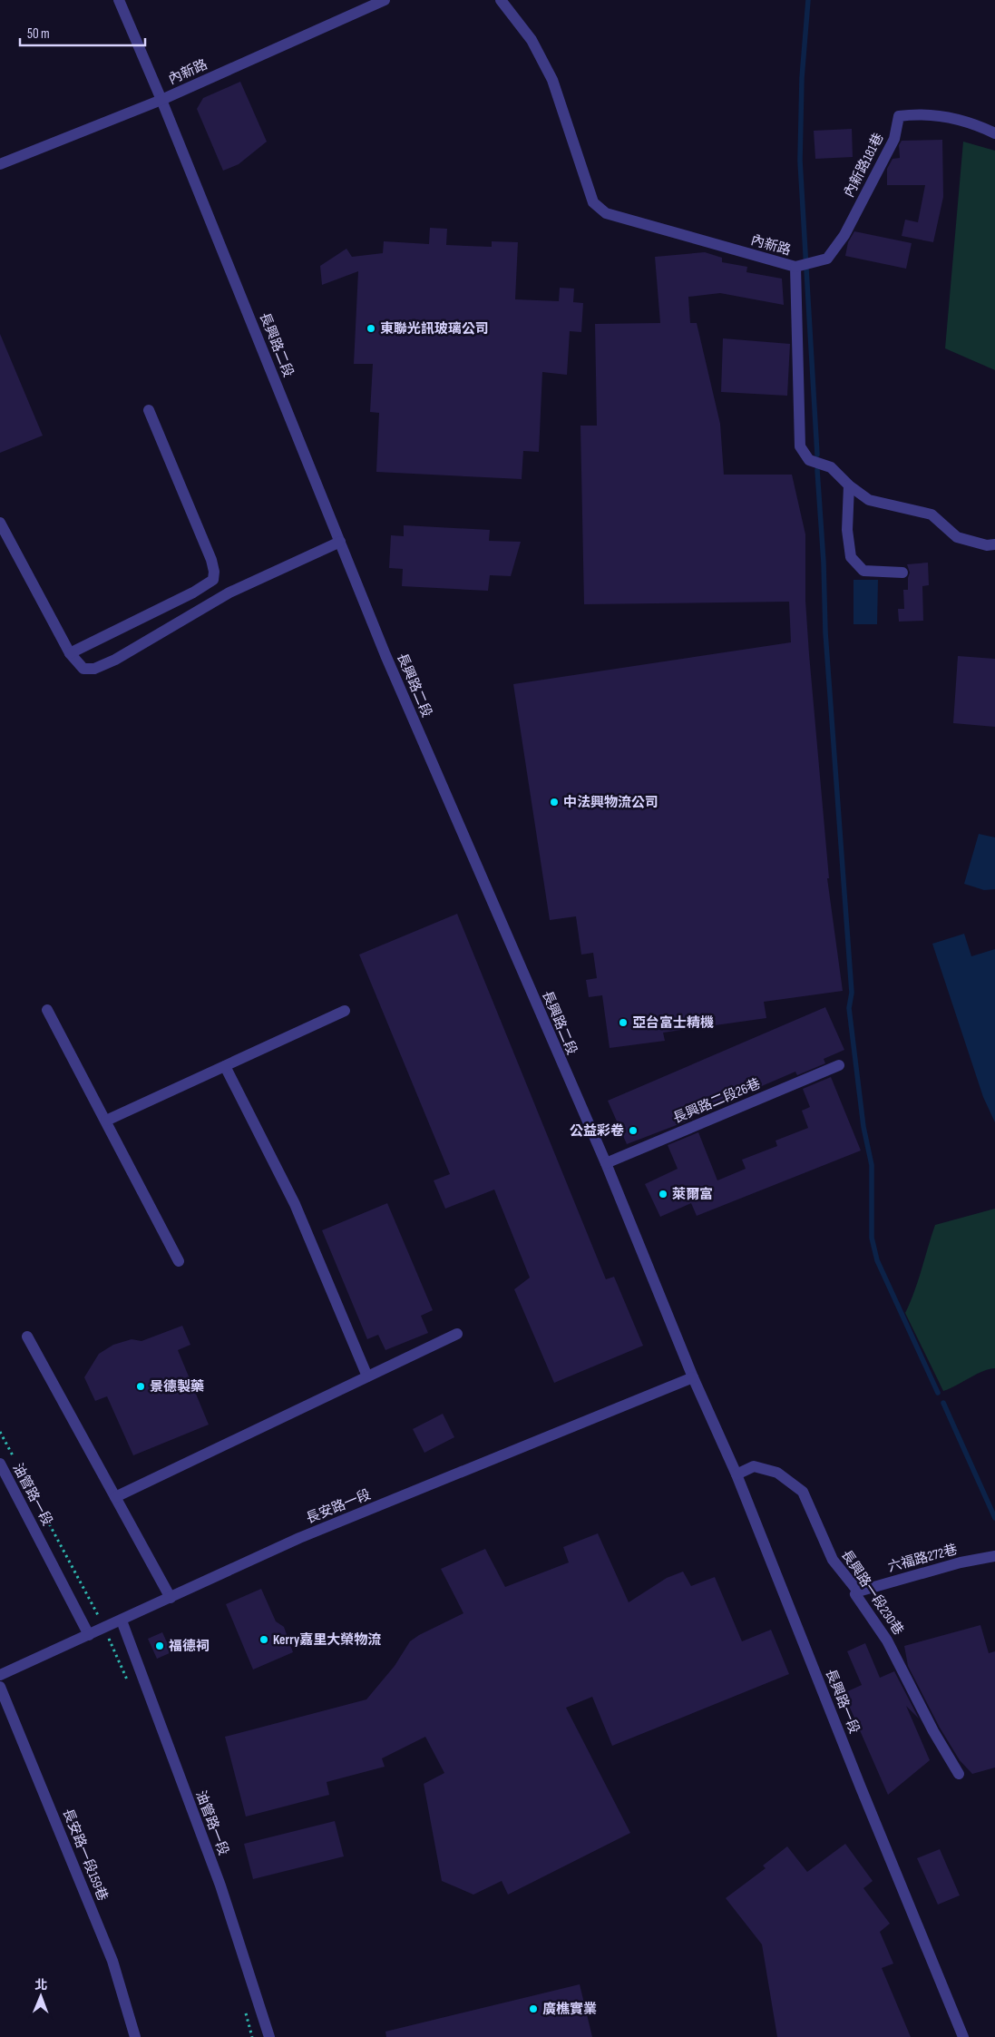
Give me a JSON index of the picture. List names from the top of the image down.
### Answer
{
  "streets": {
    "street": [
      "內新路",
      "內新路181巷",
      "長興路二段",
      "長興路二段26巷",
      "油管路一段",
      "長安路一段",
      "六福路272巷",
      "長興路一段230巷",
      "長興路一段",
      "長安路一段159巷"
    ]
  },
  "crossings": [
    ["內新路", "內新路181巷"],
    ["內新路", "長興路二段"],
    ["長興路二段", "長興路二段26巷"],
    ["長興路二段", "長安路一段"],
    ["長興路二段", "長興路一段"],
    ["油管路一段", "長安路一段"],
    ["長安路一段", "長興路一段"],
    ["六福路272巷", "長興路一段230巷"],
    ["長興路一段230巷", "長興路一段"]
  ],
  "places": [
    "東聯光訊玻璃公司",
    "中法興物流公司",
    "亞台富士精機",
    "公益彩卷",
    "萊爾富",
    "景德製藥",
    "Kerry嘉里大榮物流",
    "福德祠",
    "廣樵實業"
  ],
  "scale_bar": "50 m",
  "north": "top"
}
